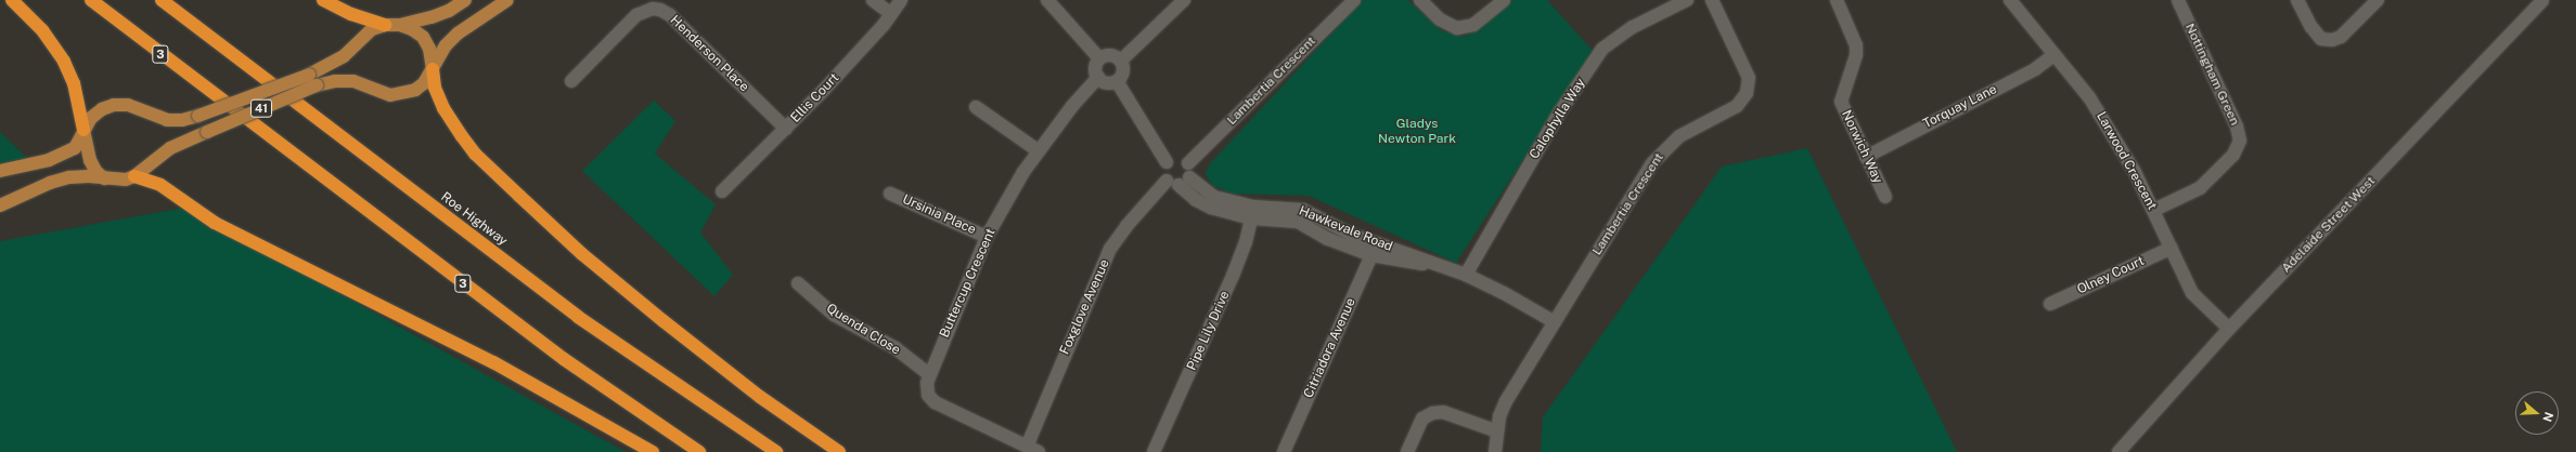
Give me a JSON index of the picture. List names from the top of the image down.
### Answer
{
  "streets": {
    "highway": ["3", "Roe Highway"],
    "main road": ["41"],
    "street": [
      "Henderson Place",
      "Nottingham Green",
      "Lambertia Crescent",
      "Ellis Court",
      "Torquay Lane",
      "Calophylla Way",
      "Norwich Way",
      "Larwood Crescent",
      "Ursinia Place",
      "Adelaide Street West",
      "Hawkevale Road",
      "Olney Court",
      "Buttercup Crescent",
      "Foxglove Avenue",
      "Quenda Close",
      "Pipe Lily Drive",
      "Citriadora Avenue"
    ]
  },
  "crossings": [
    ["Henderson Place", "Ellis Court"],
    ["Nottingham Green", "Larwood Crescent"],
    ["Lambertia Crescent", "Hawkevale Road"],
    ["Lambertia Crescent", "Foxglove Avenue"],
    ["Torquay Lane", "Norwich Way"],
    ["Torquay Lane", "Larwood Crescent"],
    ["Calophylla Way", "Hawkevale Road"],
    ["Larwood Crescent", "Adelaide Street West"],
    ["Larwood Crescent", "Olney Court"],
    ["Ursinia Place", "Buttercup Crescent"],
    ["Hawkevale Road", "Foxglove Avenue"],
    ["Hawkevale Road", "Pipe Lily Drive"],
    ["Hawkevale Road", "Citriadora Avenue"],
    ["Buttercup Crescent", "Foxglove Avenue"],
    ["Buttercup Crescent", "Quenda Close"]
  ],
  "parks": ["Gladys Newton Park"],
  "north": "right"
}
